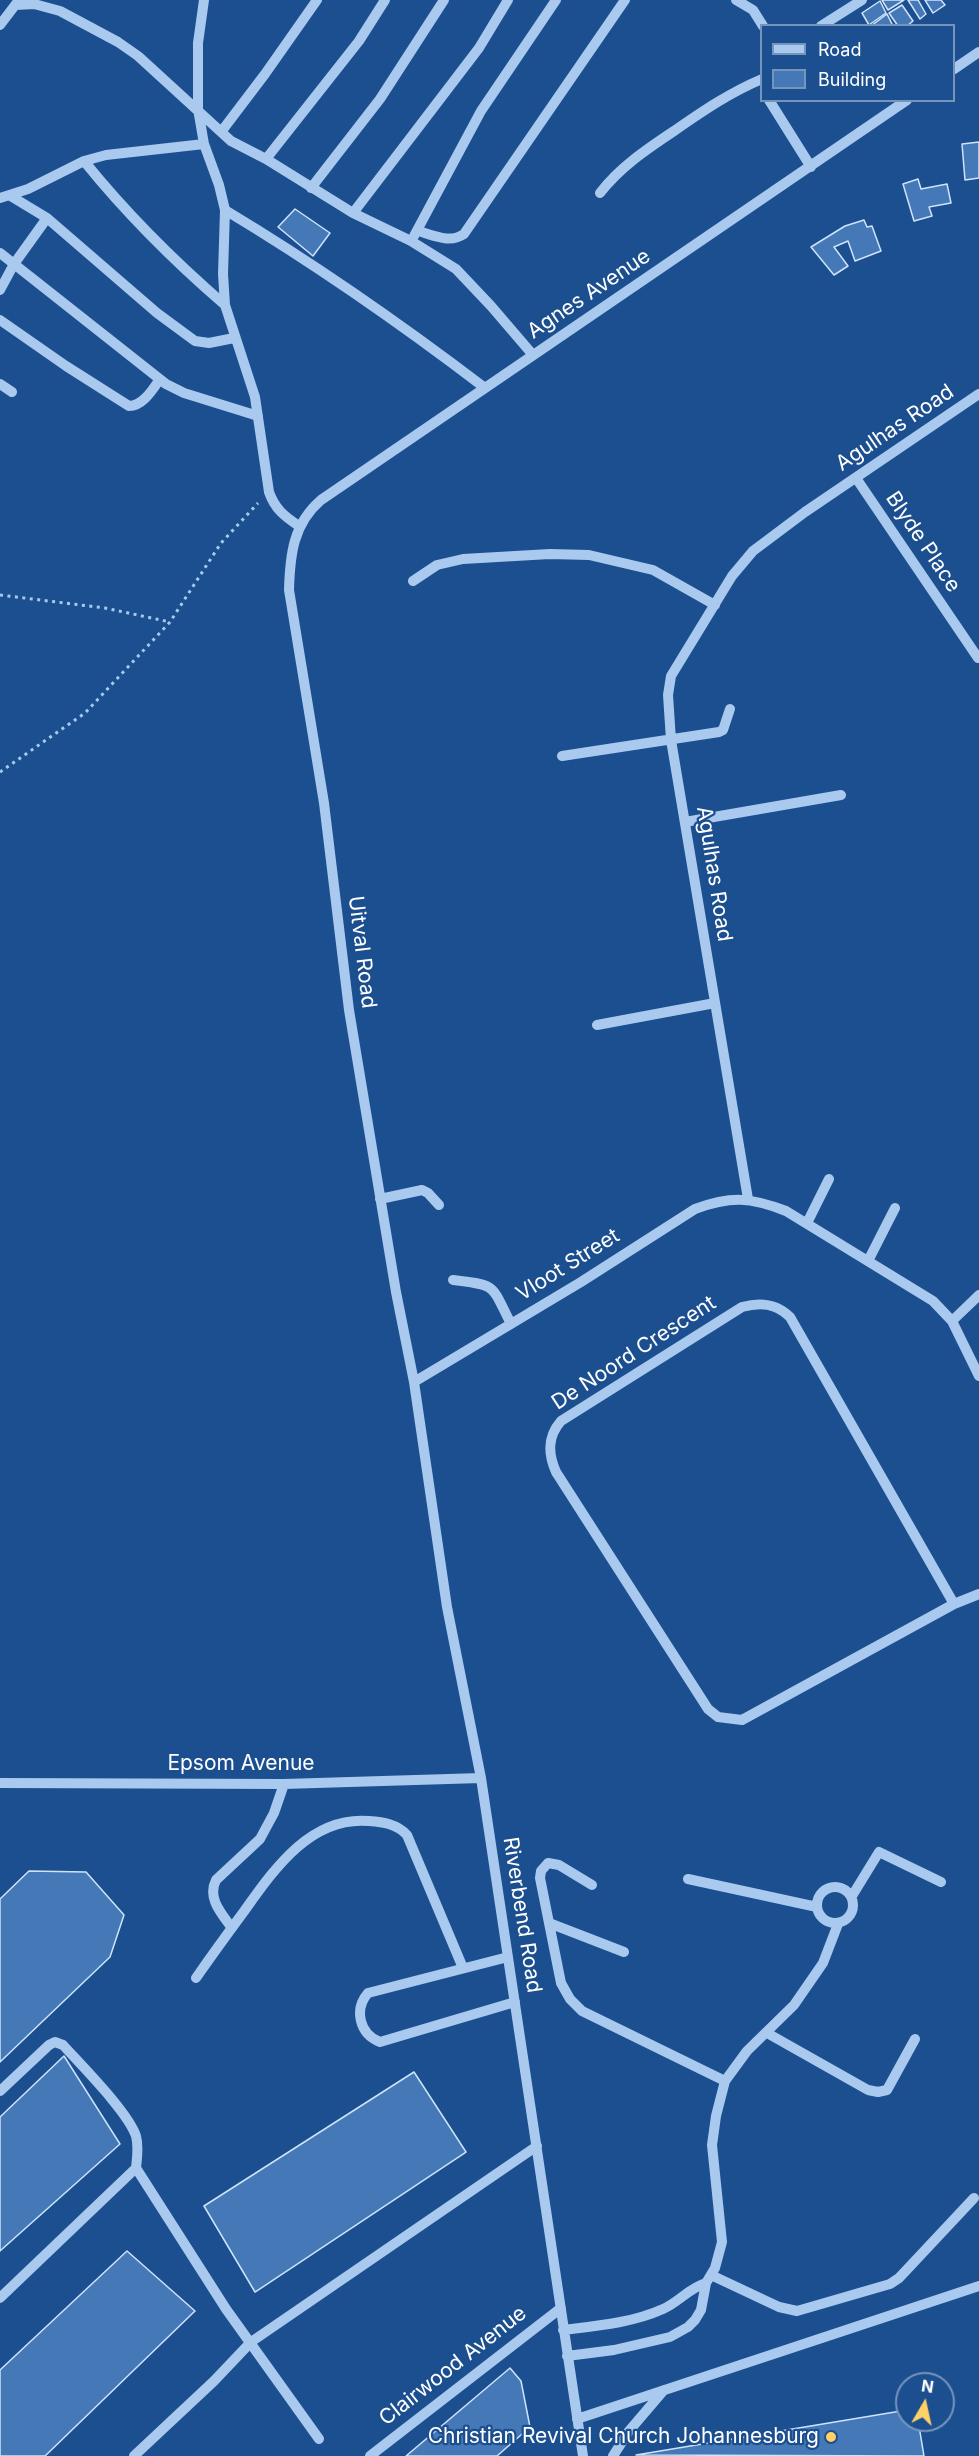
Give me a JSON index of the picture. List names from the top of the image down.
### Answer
{
  "streets": {
    "street": [
      "Agnes Avenue",
      "Agulhas Road",
      "Blyde Place",
      "Uitval Road",
      "Vloot Street",
      "De Noord Crescent",
      "Epsom Avenue",
      "Riverbend Road",
      "Clairwood Avenue"
    ]
  },
  "crossings": [
    ["Agnes Avenue", "Uitval Road"],
    ["Agulhas Road", "Blyde Place"],
    ["Agulhas Road", "Vloot Street"],
    ["Uitval Road", "Vloot Street"],
    ["Uitval Road", "Riverbend Road"],
    ["Vloot Street", "Riverbend Road"],
    ["Epsom Avenue", "Riverbend Road"],
    ["Riverbend Road", "Clairwood Avenue"]
  ],
  "places": ["Christian Revival Church Johannesburg"],
  "legend": ["Road", "Building"],
  "north": "top"
}
